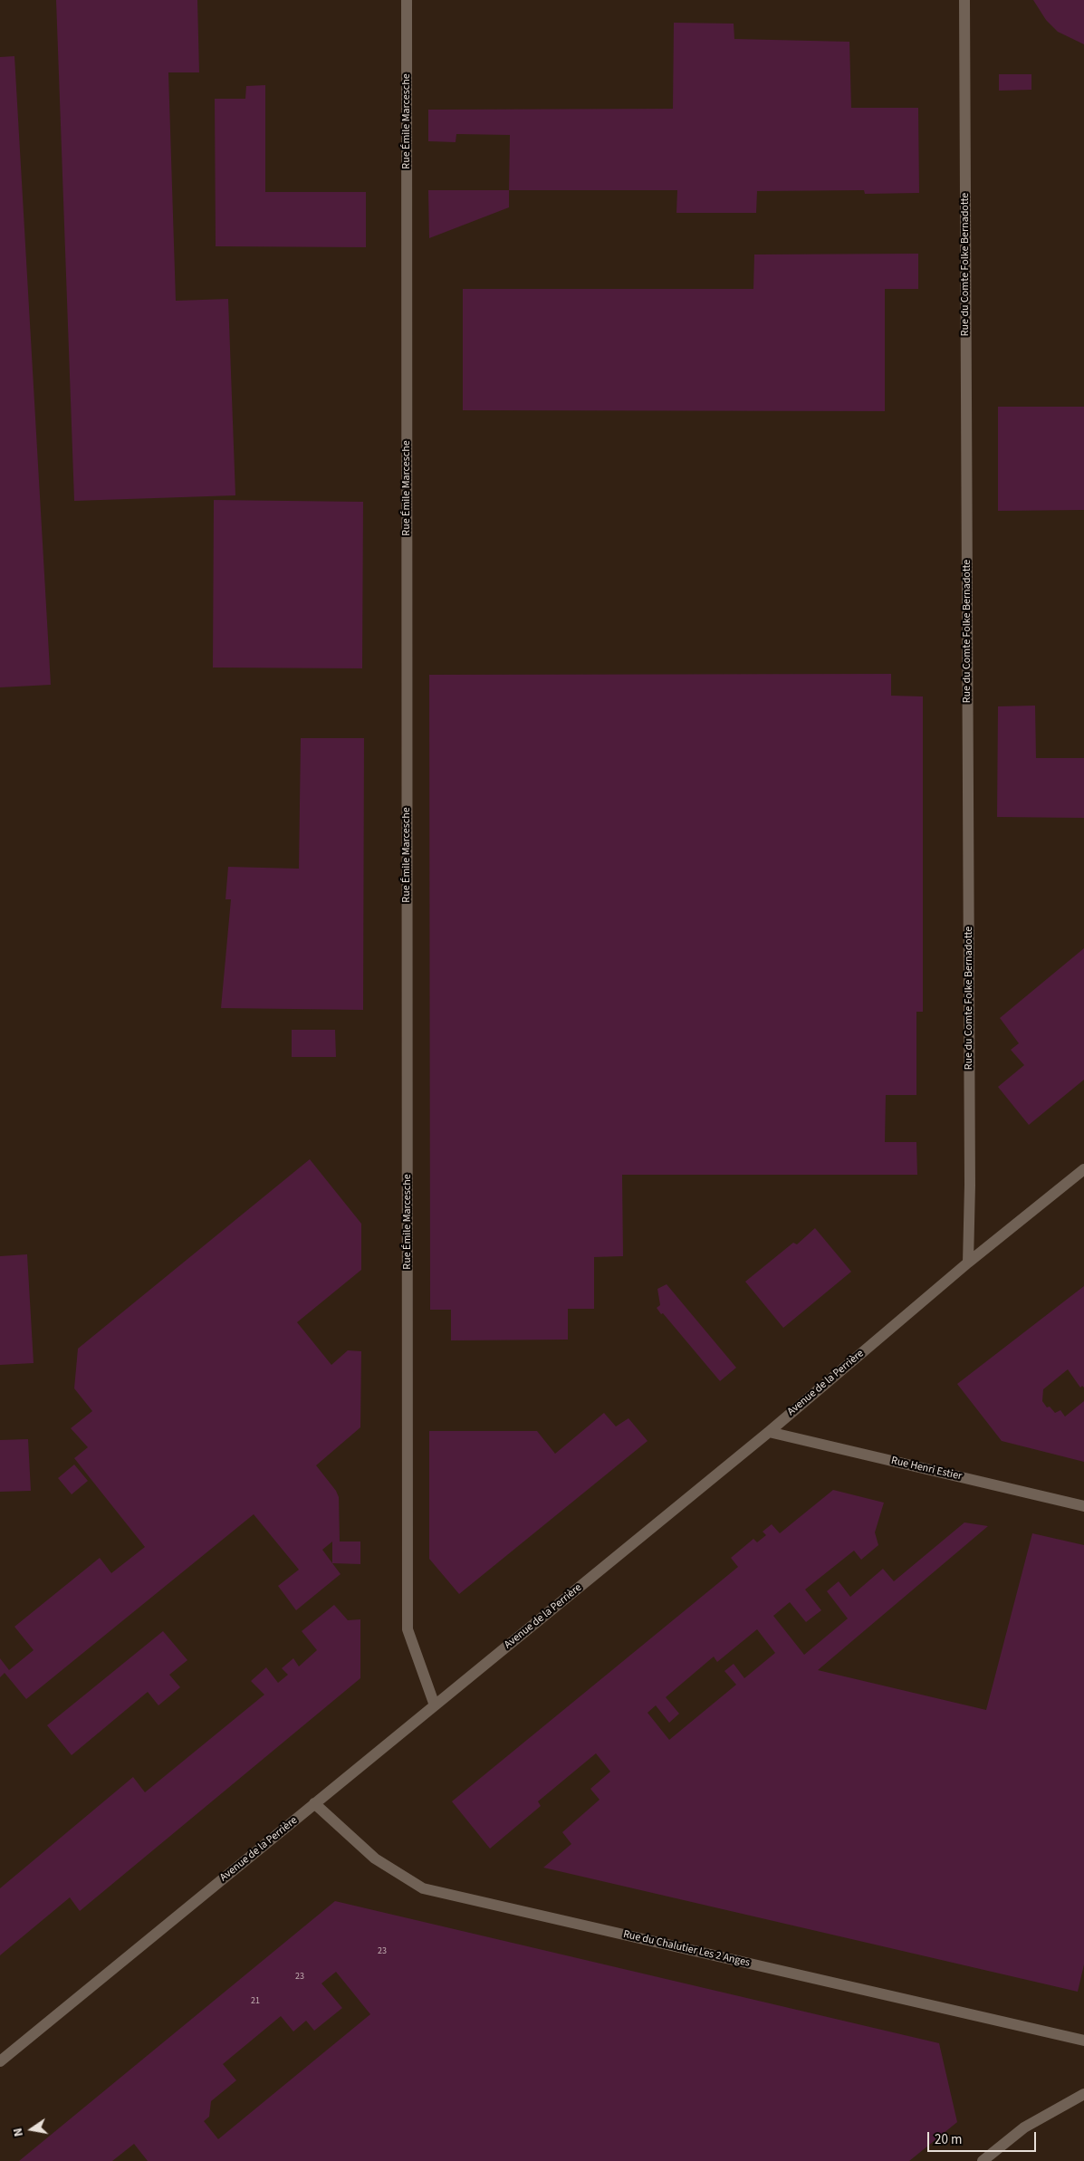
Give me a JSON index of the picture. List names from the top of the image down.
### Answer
{
  "streets": {
    "street": [
      "Rue Émile Marcesche",
      "Rue du Comte Folke Bernadotte",
      "Avenue de la Perrière",
      "Rue Henri Estier",
      "Rue du Chalutier Les 2 Anges"
    ]
  },
  "crossings": [
    ["Rue Émile Marcesche", "Avenue de la Perrière"],
    ["Rue du Comte Folke Bernadotte", "Avenue de la Perrière"],
    ["Avenue de la Perrière", "Rue Henri Estier"],
    ["Avenue de la Perrière", "Rue du Chalutier Les 2 Anges"]
  ],
  "house_numbers": ["23", "23", "21"],
  "scale_bar": "20 m",
  "north": "left"
}
